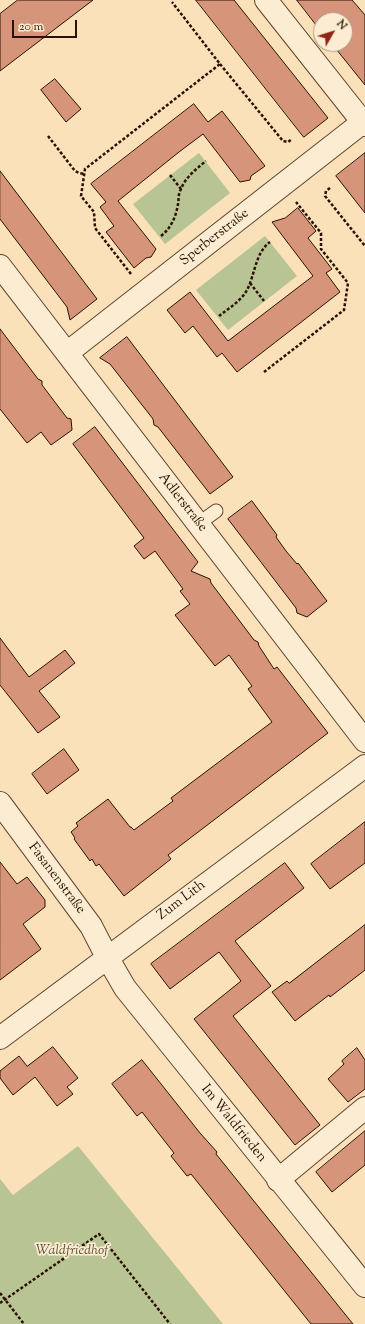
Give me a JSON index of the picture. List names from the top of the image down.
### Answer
{
  "streets": {
    "street": [
      "Sperberstraße",
      "Adlerstraße",
      "Fasanenstraße",
      "Zum Lith",
      "Im Waldfrieden"
    ]
  },
  "crossings": [
    ["Sperberstraße", "Adlerstraße"],
    ["Fasanenstraße", "Zum Lith"],
    ["Fasanenstraße", "Im Waldfrieden"],
    ["Zum Lith", "Im Waldfrieden"]
  ],
  "parks": ["Waldfriedhof"],
  "scale_bar": "20 m",
  "north": "top right"
}
